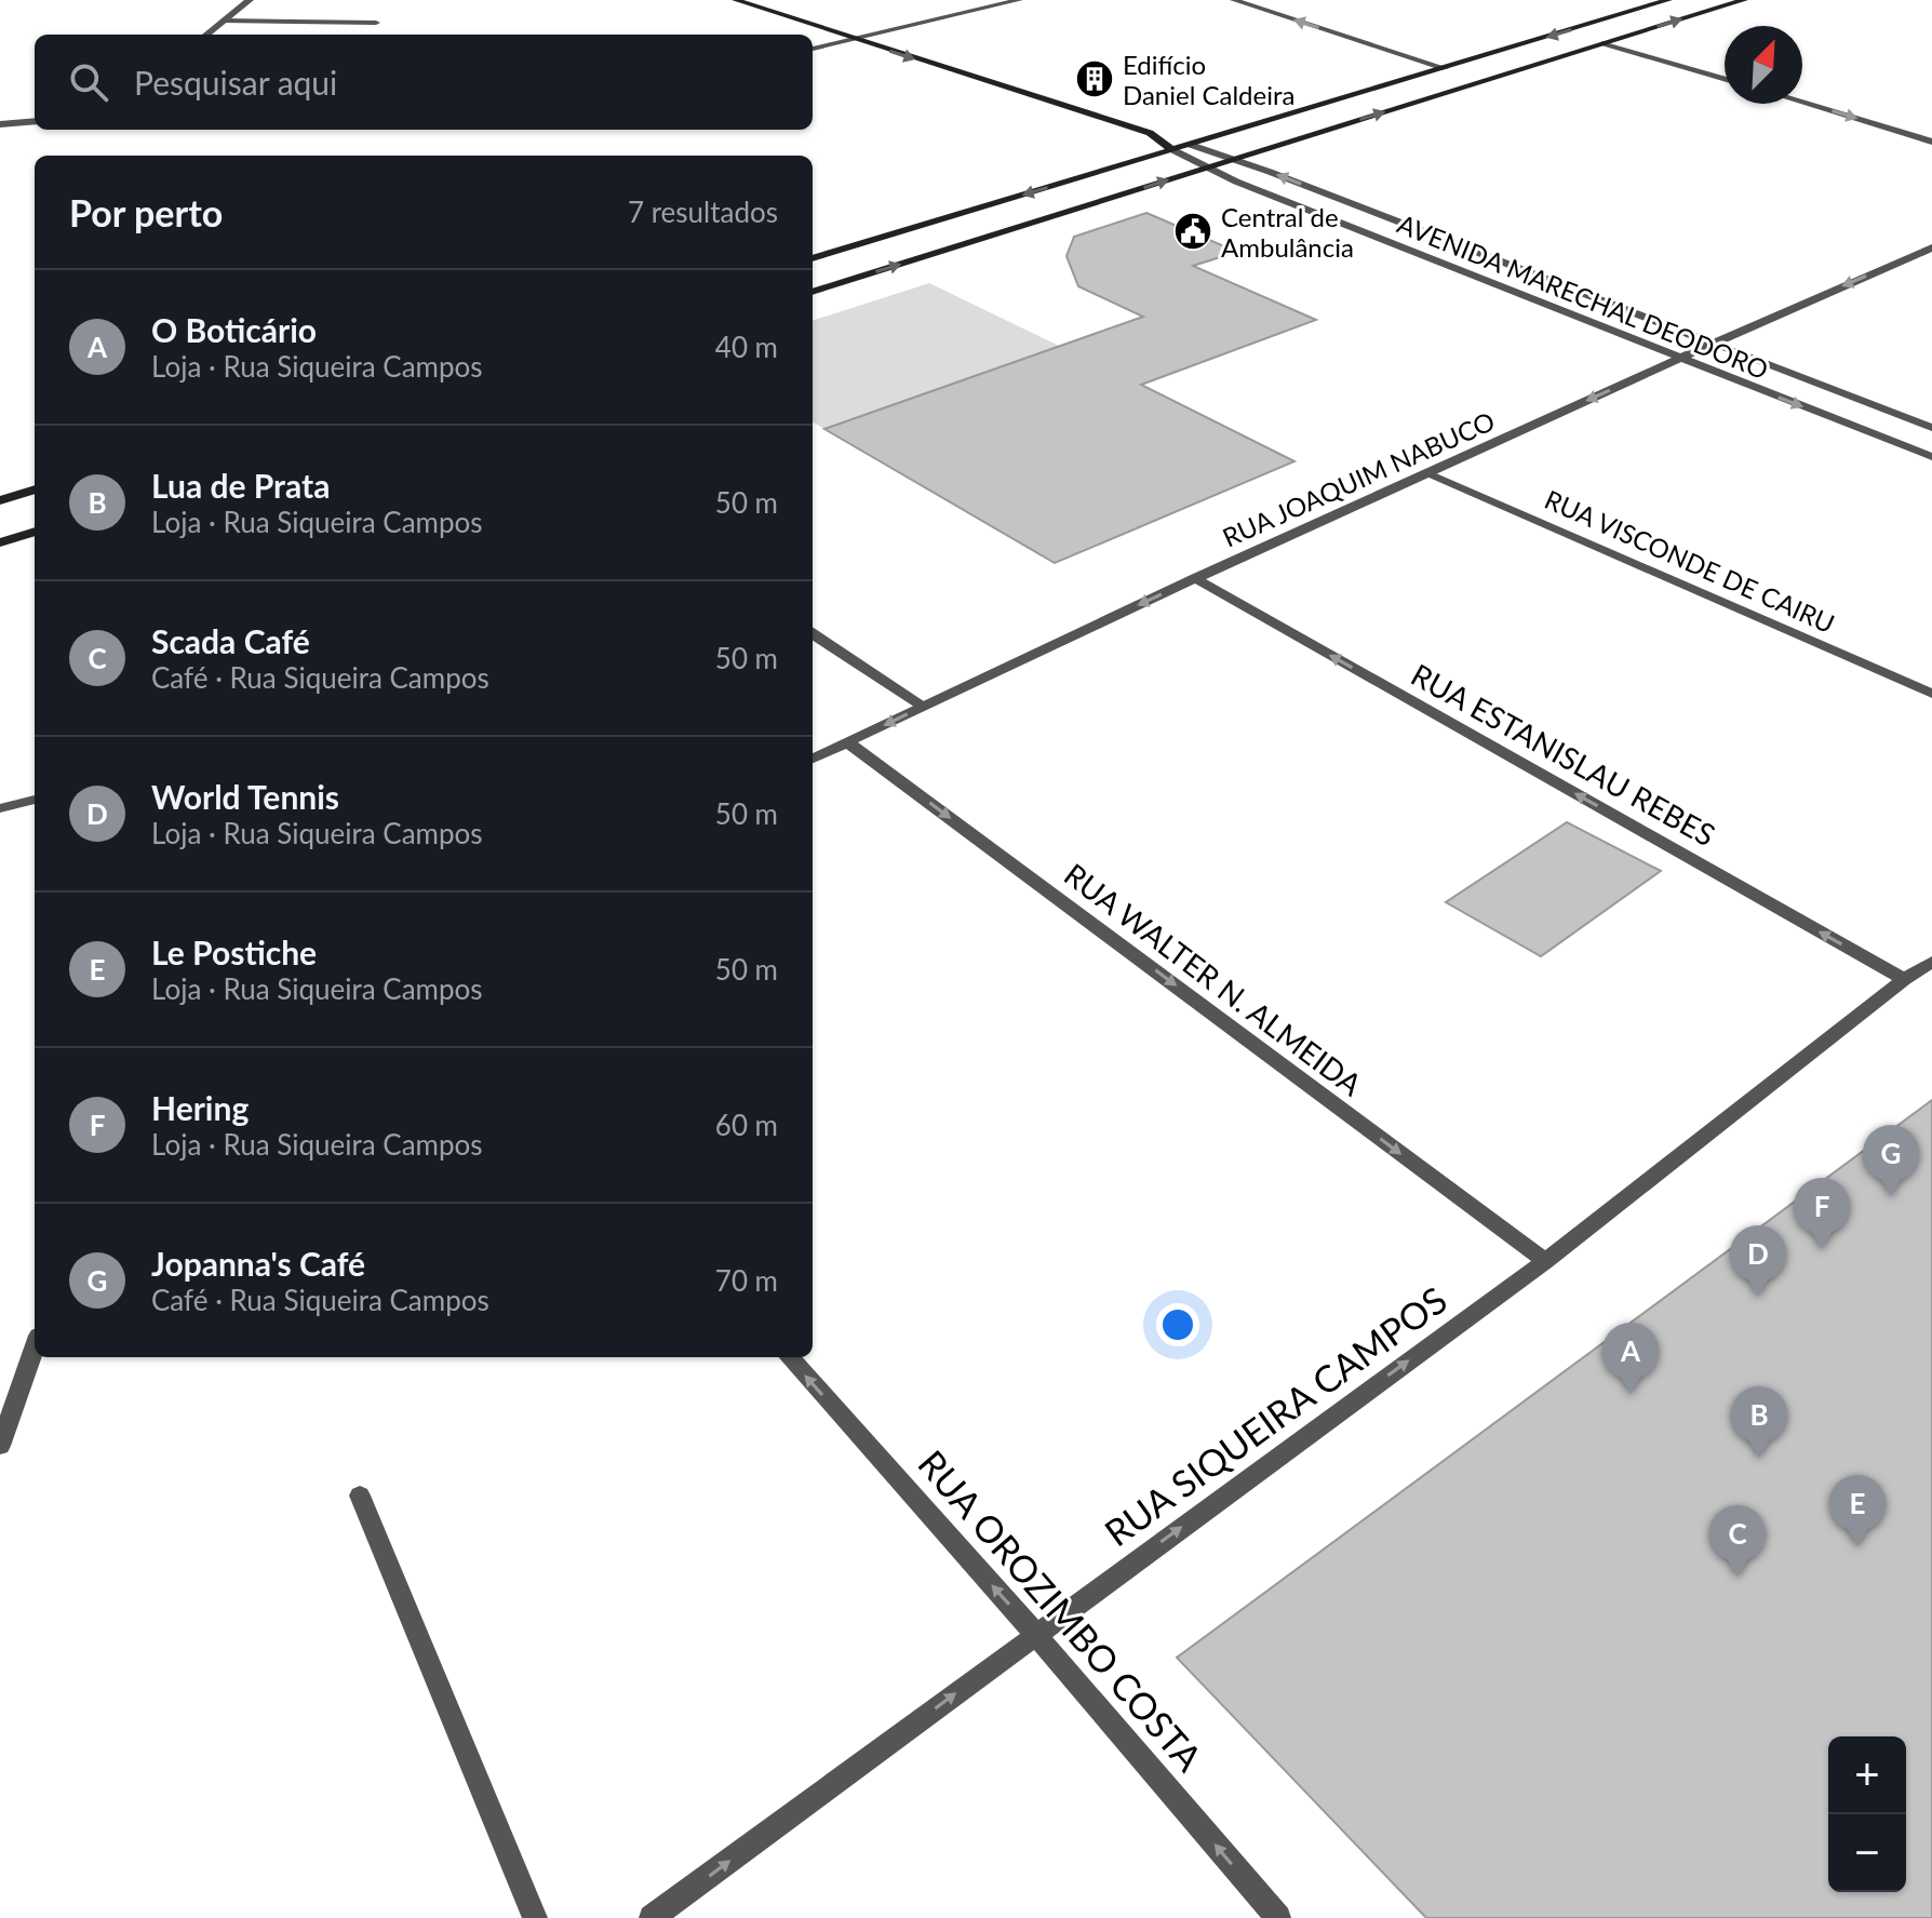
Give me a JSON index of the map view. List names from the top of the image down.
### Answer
{
  "streets": {
    "street": [
      "AVENIDA MARECHAL DEODORO",
      "RUA JOAQUIM NABUCO",
      "RUA VISCONDE DE CAIRU",
      "RUA ESTANISLAU REBES",
      "RUA WALTER N. ALMEIDA",
      "RUA SIQUEIRA CAMPOS",
      "RUA OROZIMBO COSTA"
    ]
  },
  "crossings": [
    ["AVENIDA MARECHAL DEODORO", "RUA JOAQUIM NABUCO"],
    ["RUA JOAQUIM NABUCO", "RUA VISCONDE DE CAIRU"],
    ["RUA JOAQUIM NABUCO", "RUA ESTANISLAU REBES"],
    ["RUA JOAQUIM NABUCO", "RUA WALTER N. ALMEIDA"],
    ["RUA ESTANISLAU REBES", "RUA SIQUEIRA CAMPOS"],
    ["RUA WALTER N. ALMEIDA", "RUA SIQUEIRA CAMPOS"],
    ["RUA SIQUEIRA CAMPOS", "RUA OROZIMBO COSTA"]
  ],
  "one_way": [
    "RUA JOAQUIM NABUCO",
    "RUA ESTANISLAU REBES",
    "RUA WALTER N. ALMEIDA",
    "RUA SIQUEIRA CAMPOS",
    "RUA OROZIMBO COSTA"
  ],
  "places": {
    "building": ["Edifício Daniel Caldeira"],
    "public building": ["Central de Ambulância"]
  },
  "north": "top right",
  "page": {
    "search": "Pesquisar aqui",
    "heading": ["Por perto", "7 resultados"],
    "list": [
      {
        "mark": "A",
        "name": "O Boticário",
        "note": "Loja · Rua Siqueira Campos",
        "value": "40 m"
      },
      {
        "mark": "B",
        "name": "Lua de Prata",
        "note": "Loja · Rua Siqueira Campos",
        "value": "50 m"
      },
      {
        "mark": "C",
        "name": "Scada Café",
        "note": "Café · Rua Siqueira Campos",
        "value": "50 m"
      },
      {
        "mark": "D",
        "name": "World Tennis",
        "note": "Loja · Rua Siqueira Campos",
        "value": "50 m"
      },
      {
        "mark": "E",
        "name": "Le Postiche",
        "note": "Loja · Rua Siqueira Campos",
        "value": "50 m"
      },
      {
        "mark": "F",
        "name": "Hering",
        "note": "Loja · Rua Siqueira Campos",
        "value": "60 m"
      },
      {
        "mark": "G",
        "name": "Jopanna's Café",
        "note": "Café · Rua Siqueira Campos",
        "value": "70 m"
      }
    ],
    "pins": [
      "G",
      "F",
      "D",
      "A",
      "B",
      "E",
      "C"
    ],
    "map_buttons": ["+", "−"]
  }
}
